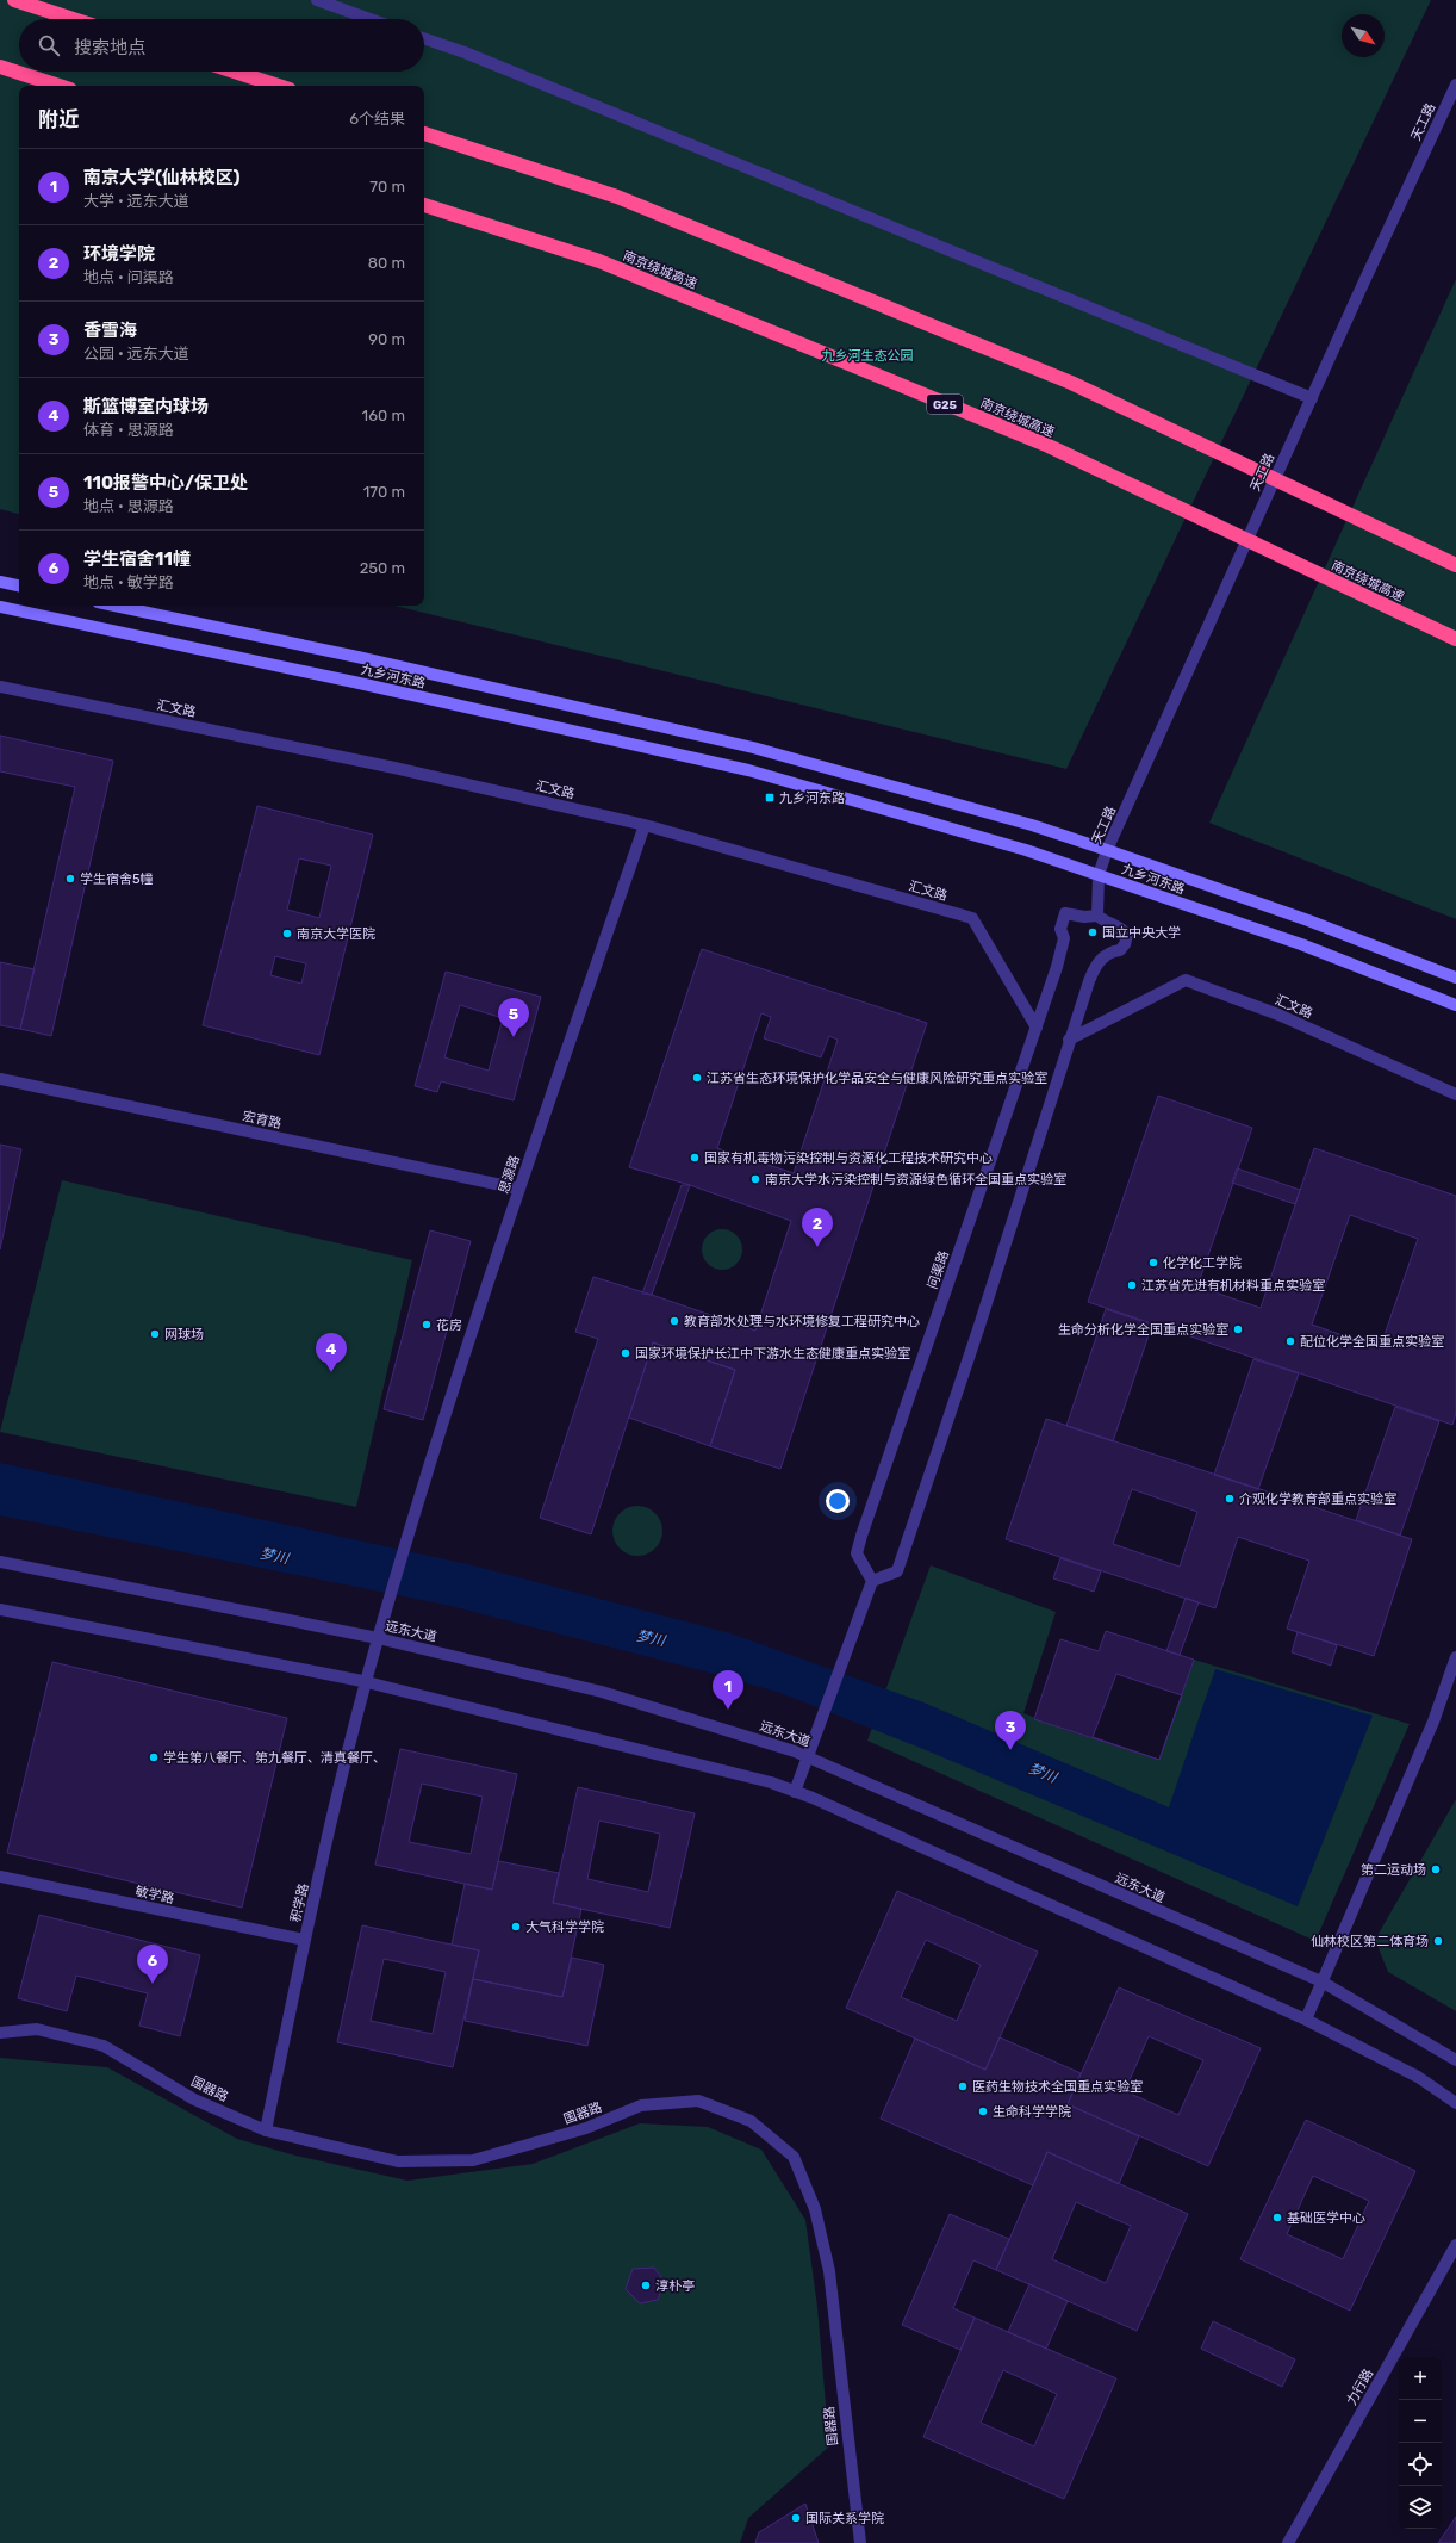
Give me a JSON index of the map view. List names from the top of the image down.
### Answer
{
  "streets": {
    "highway": ["南京绕城高速", "G25"],
    "main road": ["九乡河东路"],
    "street": [
      "天工路",
      "汇文路",
      "宏育路",
      "思源路",
      "问渠路",
      "远东大道",
      "敏学路",
      "积学路",
      "国器路",
      "力行路"
    ]
  },
  "crossings": [
    ["天工路", "九乡河东路"],
    ["天工路", "问渠路"],
    ["汇文路", "思源路"],
    ["汇文路", "问渠路"],
    ["宏育路", "思源路"],
    ["思源路", "积学路"],
    ["远东大道", "积学路"],
    ["敏学路", "积学路"],
    ["积学路", "国器路"]
  ],
  "water": ["梦川"],
  "parks": ["九乡河生态公园"],
  "places": {
    "transit": ["九乡河东路"],
    "other": [
      "学生宿舍5幢",
      "国立中央大学",
      "南京大学医院",
      "江苏省生态环境保护化学品安全与健康风险研究重点实验室",
      "国家有机毒物污染控制与资源化工程技术研究中心",
      "南京大学水污染控制与资源绿色循环全国重点实验室",
      "化学化工学院",
      "江苏省先进有机材料重点实验室",
      "教育部水处理与水环境修复工程研究中心",
      "花房",
      "生命分析化学全国重点实验室",
      "网球场",
      "配位化学全国重点实验室",
      "国家环境保护长江中下游水生态健康重点实验室",
      "介观化学教育部重点实验室",
      "学生第八餐厅、第九餐厅、清真餐厅、",
      "第二运动场",
      "大气科学学院",
      "仙林校区第二体育场",
      "医药生物技术全国重点实验室",
      "生命科学学院",
      "基础医学中心",
      "淳朴亭",
      "国际关系学院"
    ]
  },
  "north": "bottom right",
  "page": {
    "search": "搜索地点",
    "heading": ["附近", "6个结果"],
    "list": [
      {
        "mark": "1",
        "name": "南京大学(仙林校区)",
        "note": "大学 · 远东大道",
        "value": "70 m"
      },
      {
        "mark": "2",
        "name": "环境学院",
        "note": "地点 · 问渠路",
        "value": "80 m"
      },
      {
        "mark": "3",
        "name": "香雪海",
        "note": "公园 · 远东大道",
        "value": "90 m"
      },
      {
        "mark": "4",
        "name": "斯篮博室内球场",
        "note": "体育 · 思源路",
        "value": "160 m"
      },
      {
        "mark": "5",
        "name": "110报警中心/保卫处",
        "note": "地点 · 思源路",
        "value": "170 m"
      },
      {
        "mark": "6",
        "name": "学生宿舍11幢",
        "note": "地点 · 敏学路",
        "value": "250 m"
      }
    ],
    "pins": [
      "5",
      "2",
      "4",
      "1",
      "3",
      "6"
    ],
    "map_buttons": ["+", "−"]
  }
}
